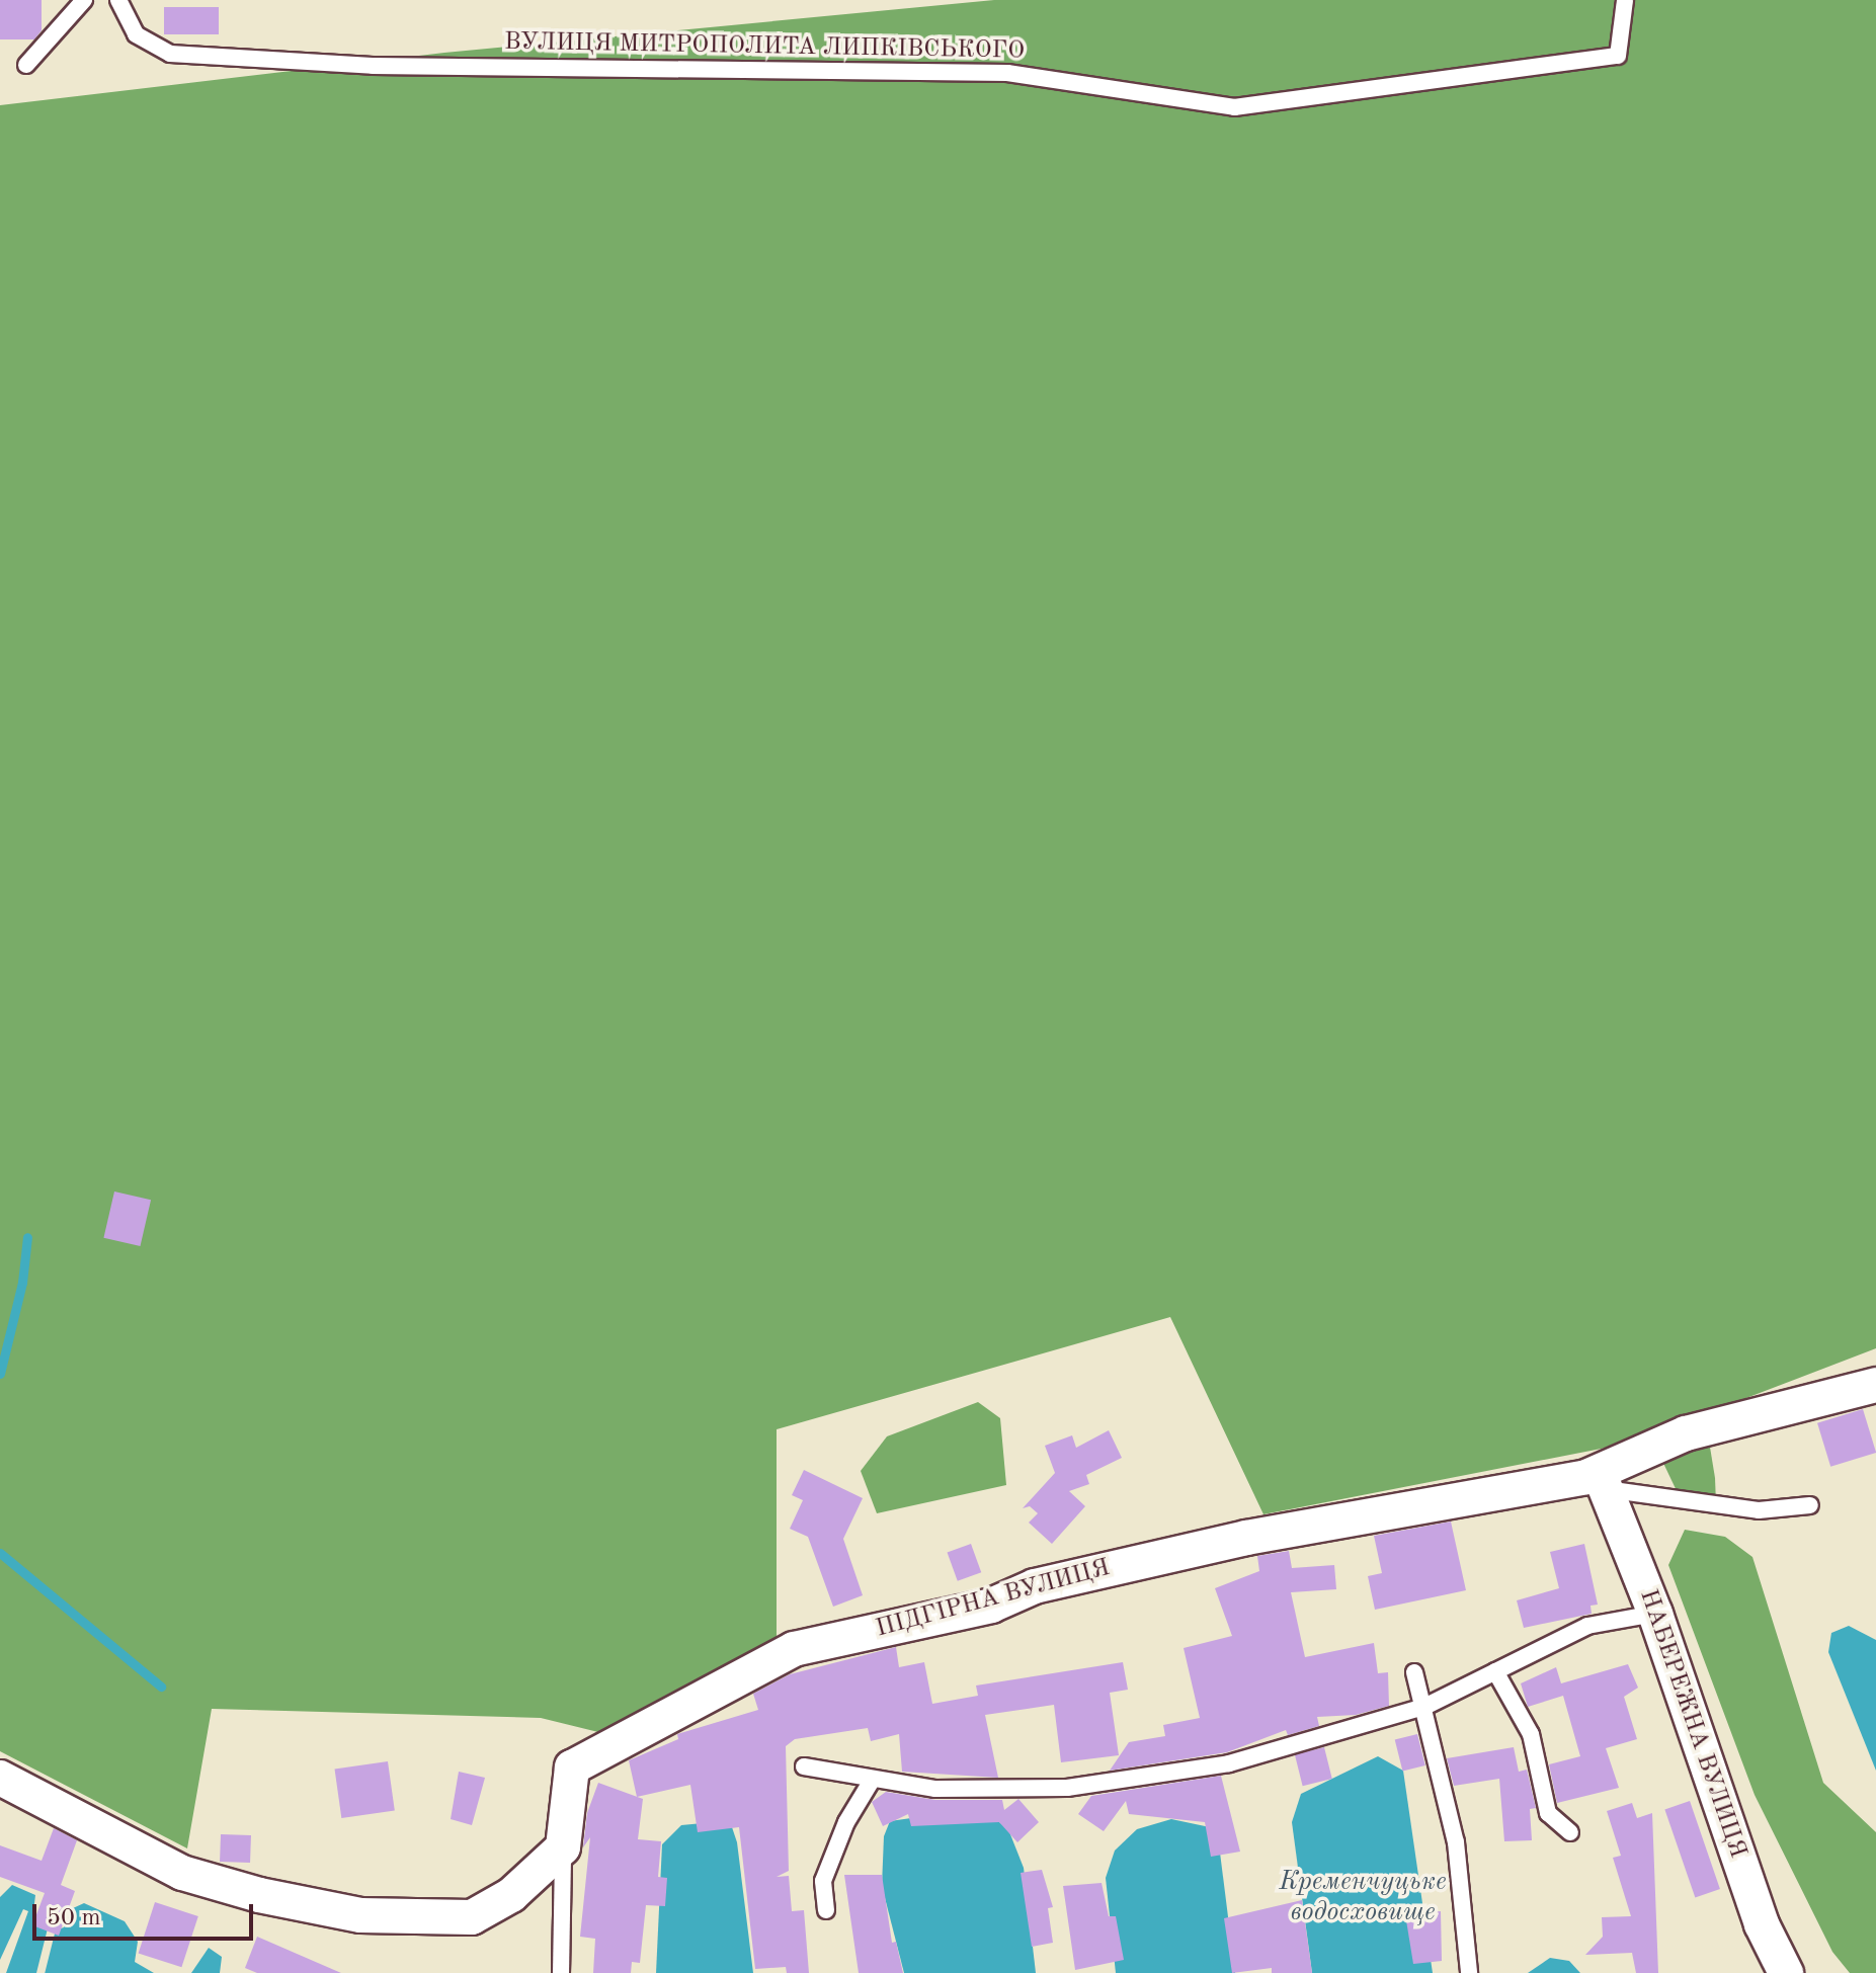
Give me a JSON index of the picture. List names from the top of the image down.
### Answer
{
  "streets": {
    "street": ["ПІДГІРНА ВУЛИЦЯ", "НАБЕРЕЖНА ВУЛИЦЯ"],
    "lane": ["ВУЛИЦЯ МИТРОПОЛИТА ЛИПКІВСЬКОГО"]
  },
  "crossings": [
    ["ПІДГІРНА ВУЛИЦЯ", "НАБЕРЕЖНА ВУЛИЦЯ"]
  ],
  "water": ["Кременчуцьке водосховище"],
  "scale_bar": "50 m"
}
